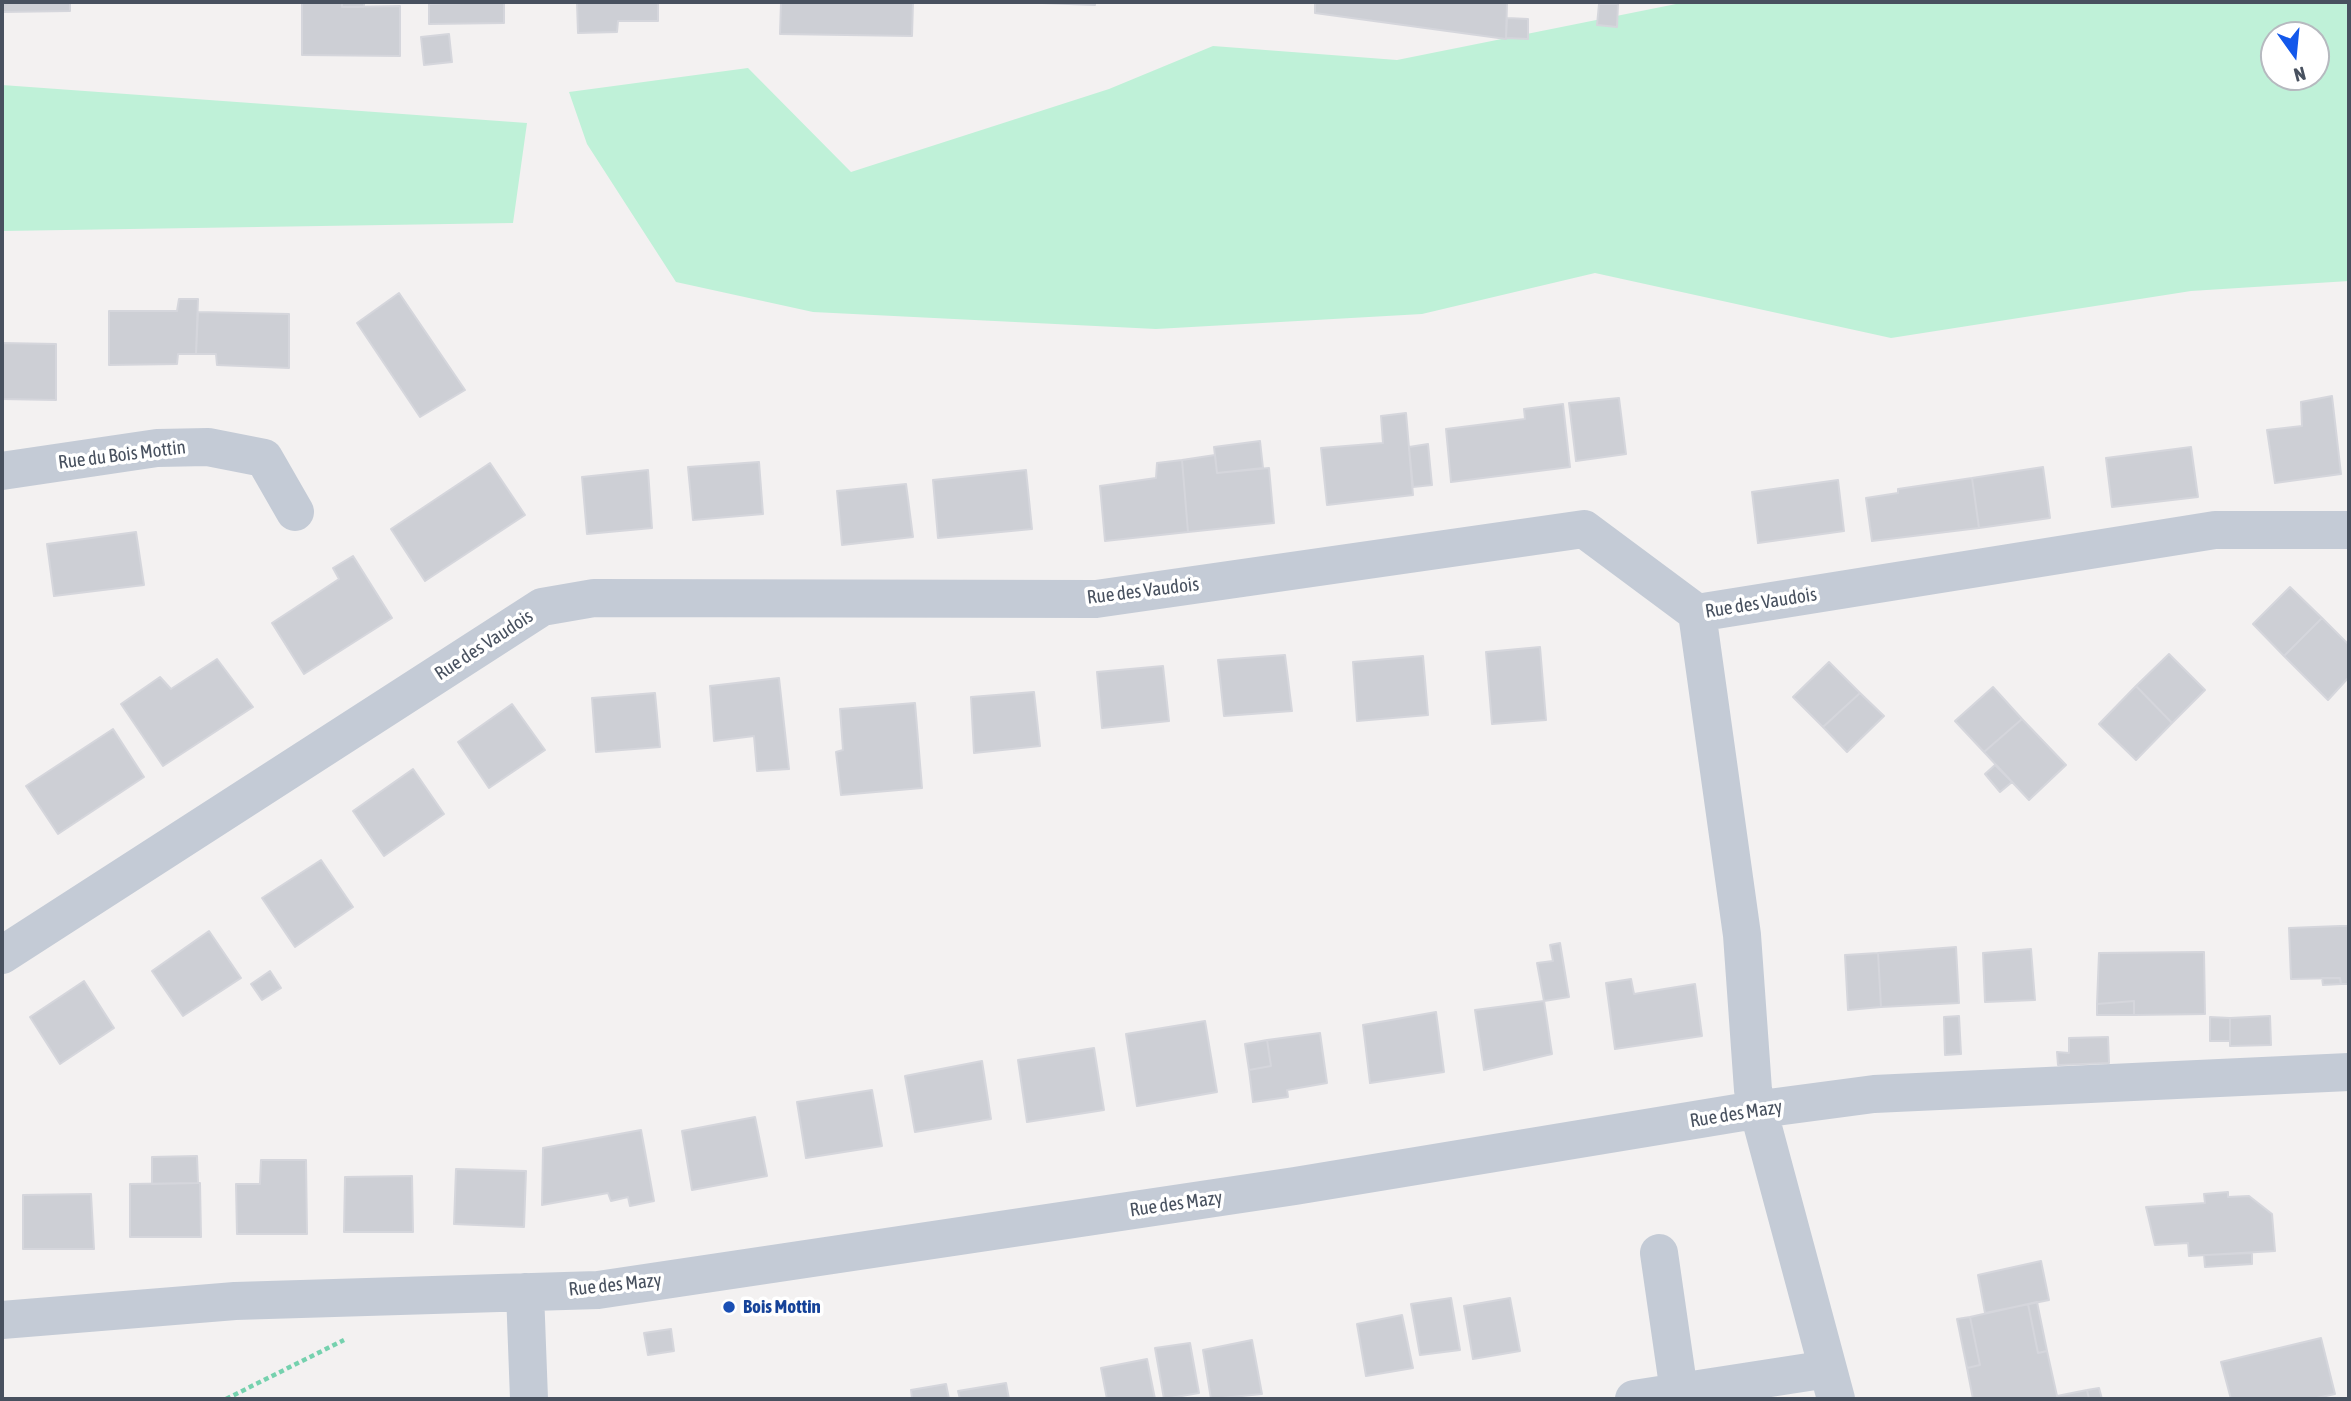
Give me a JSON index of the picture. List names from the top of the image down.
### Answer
{
  "streets": {
    "street": ["Rue du Bois Mottin", "Rue des Vaudois", "Rue des Mazy"]
  },
  "places": ["Bois Mottin"],
  "north": "bottom"
}
